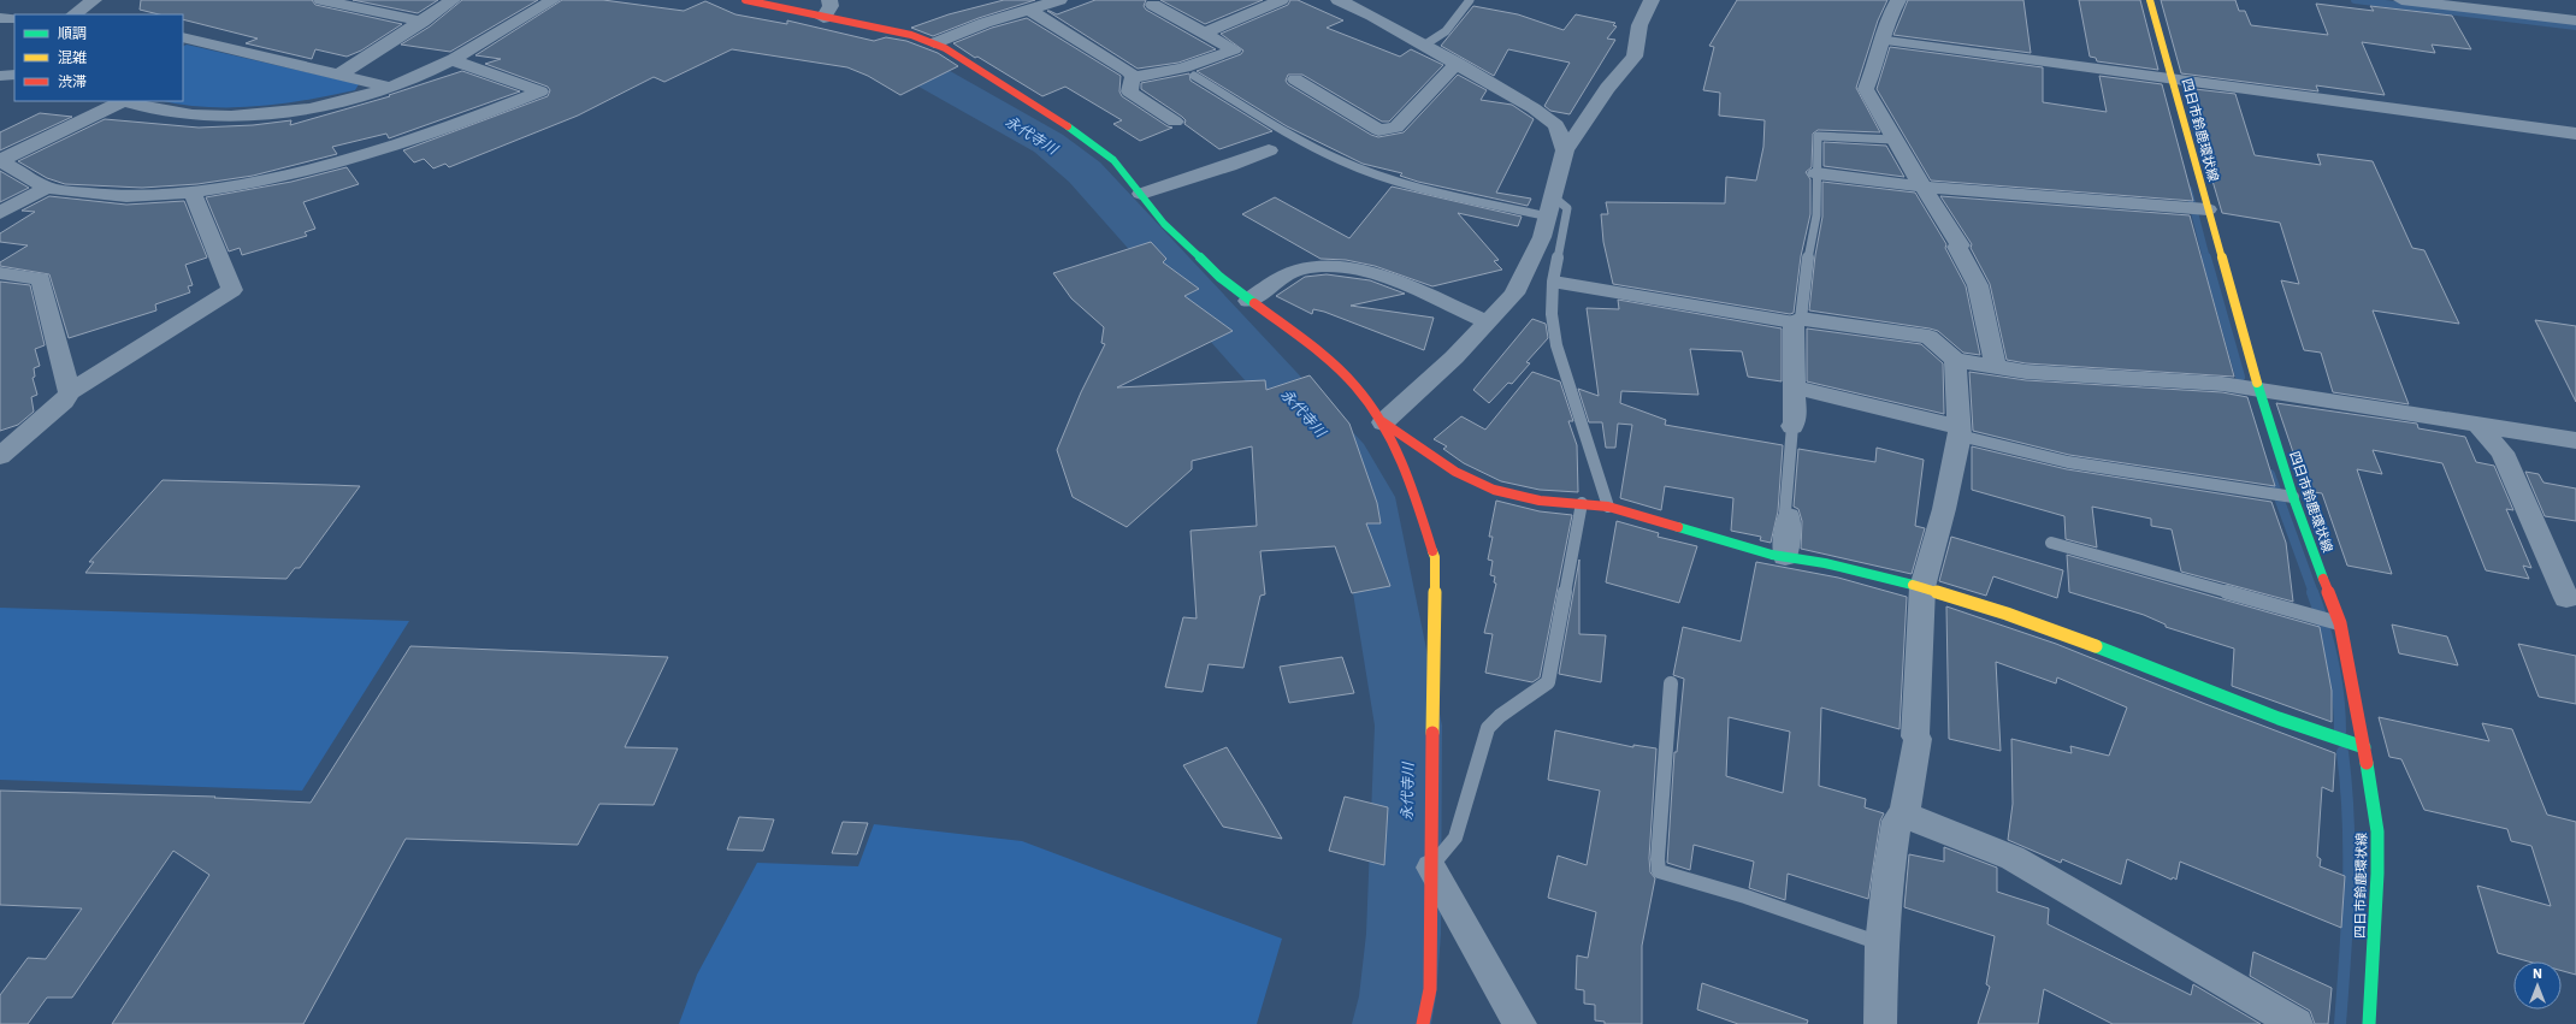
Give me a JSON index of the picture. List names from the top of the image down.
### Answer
{
  "streets": {
    "street": ["四日市鈴鹿環状線"]
  },
  "water": ["永代寺川"],
  "legend": ["順調", "混雑", "渋滞"],
  "north": "top"
}
